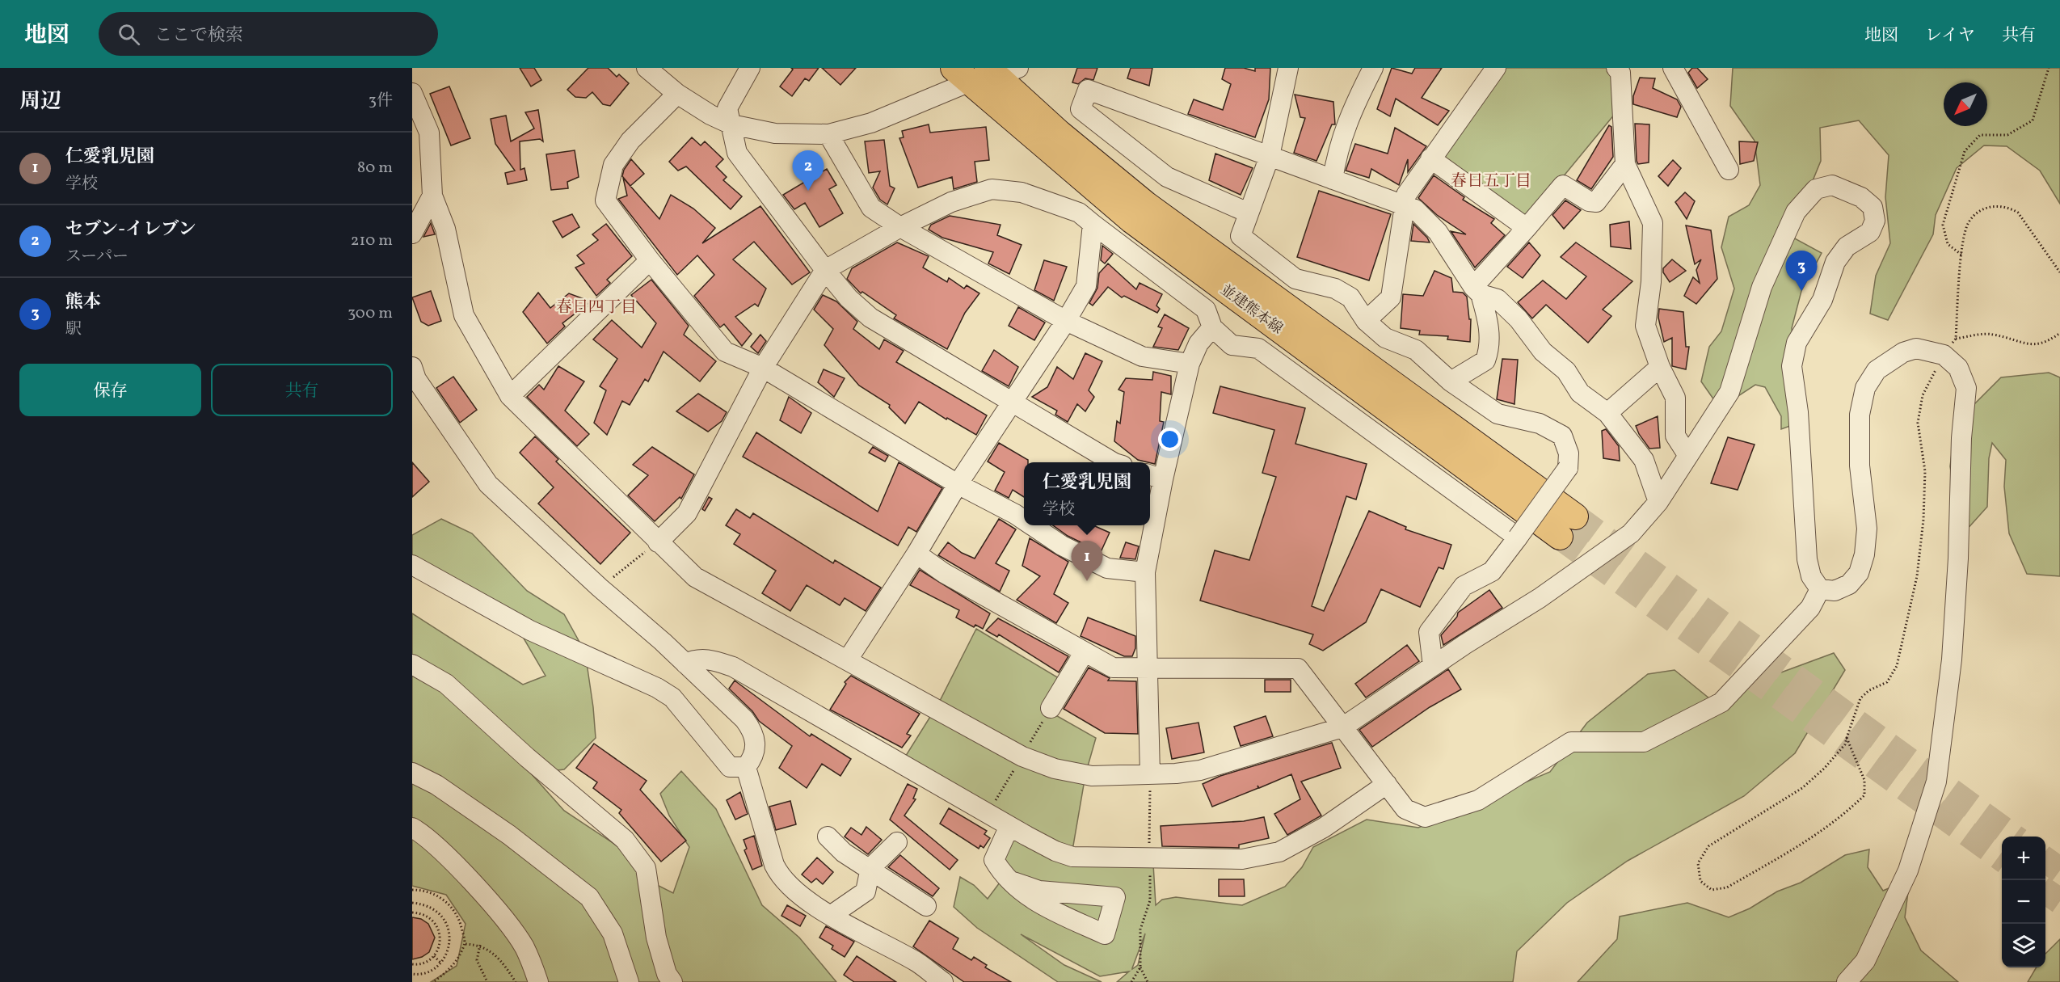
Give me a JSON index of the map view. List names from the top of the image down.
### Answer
{
  "streets": {
    "main road": ["並建熊本線"]
  },
  "districts": ["春日五丁目", "春日四丁目"],
  "north": "bottom left",
  "page": {
    "header": "地図",
    "search": "ここで検索",
    "nav": ["地図", "レイヤ", "共有"],
    "heading": ["周辺", "3件"],
    "list": [
      {
        "mark": "1",
        "name": "仁愛乳児園",
        "note": "学校",
        "value": "80 m"
      },
      {
        "mark": "2",
        "name": "セブン-イレブン",
        "note": "スーパー",
        "value": "210 m"
      },
      {
        "mark": "3",
        "name": "熊本",
        "note": "駅",
        "value": "300 m"
      }
    ],
    "pins": ["2", "3", "1"],
    "buttons": ["保存", "共有"],
    "popup": ["仁愛乳児園", "学校"],
    "map_buttons": ["+", "−"]
  }
}
